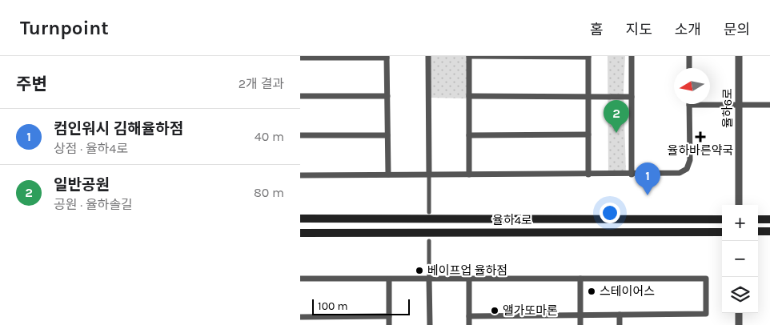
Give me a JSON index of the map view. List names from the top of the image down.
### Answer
{
  "streets": {
    "main road": ["율하4로"],
    "street": ["율하6로"]
  },
  "places": {
    "health": ["율하바른약국"],
    "other": ["베이프업 율하점", "스테이어스", "앨가또마론"]
  },
  "scale_bar": "100 m",
  "north": "left",
  "page": {
    "header": "Turnpoint",
    "nav": [
      "홈",
      "지도",
      "소개",
      "문의"
    ],
    "heading": ["주변", "2개 결과"],
    "pins": ["2", "1"],
    "list": [
      {
        "mark": "1",
        "name": "컴인워시 김해율하점",
        "note": "상점 · 율하4로",
        "value": "40 m"
      },
      {
        "mark": "2",
        "name": "일반공원",
        "note": "공원 · 율하솔길",
        "value": "80 m"
      }
    ],
    "map_buttons": ["+", "−"],
    "scale": "100 m"
  }
}
